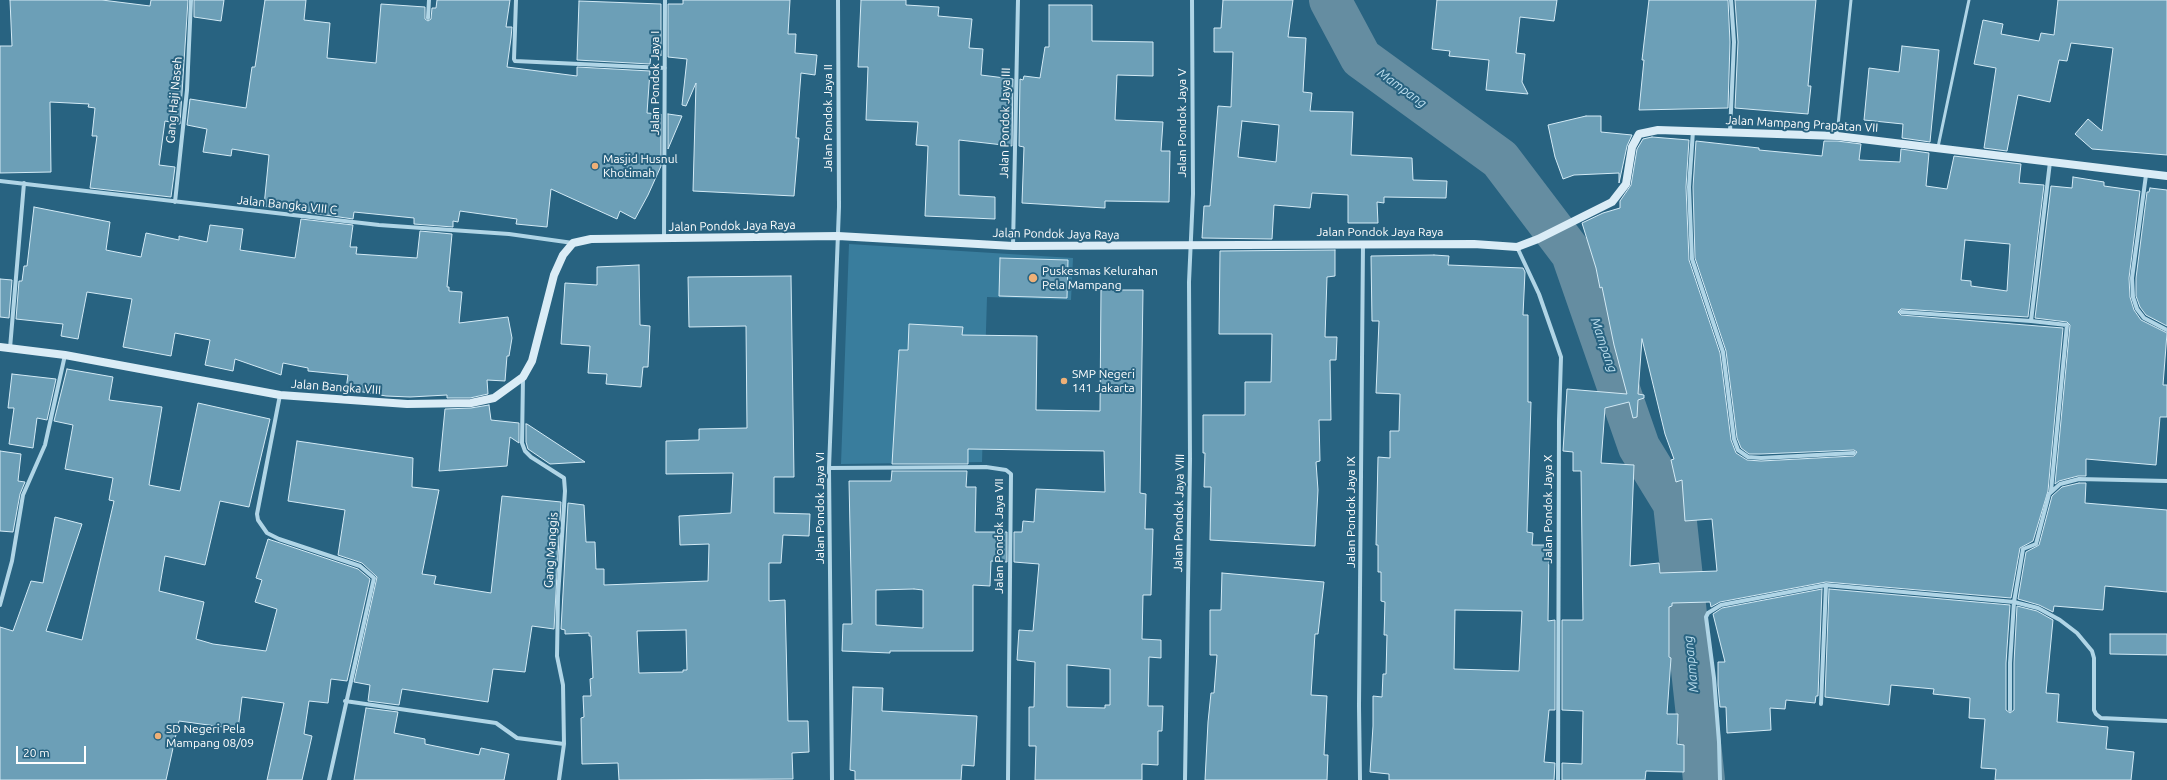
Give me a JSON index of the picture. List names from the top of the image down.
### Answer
{
  "streets": {
    "street": [
      "Jalan Pondok Jaya I",
      "Gang Haji Naseh",
      "Jalan Pondok Jaya II",
      "Jalan Pondok Jaya III",
      "Jalan Pondok Jaya V",
      "Jalan Mampang Prapatan VII",
      "Jalan Bangka VIII C",
      "Jalan Pondok Jaya Raya",
      "Jalan Bangka VIII",
      "Jalan Pondok Jaya VI",
      "Jalan Pondok Jaya X",
      "Jalan Pondok Jaya IX",
      "Jalan Pondok Jaya VIII",
      "Jalan Pondok Jaya VII",
      "Gang Manggis"
    ]
  },
  "crossings": [
    ["Jalan Pondok Jaya I", "Jalan Pondok Jaya Raya"],
    ["Gang Haji Naseh", "Jalan Bangka VIII C"],
    ["Jalan Pondok Jaya II", "Jalan Pondok Jaya Raya"],
    ["Jalan Pondok Jaya II", "Jalan Pondok Jaya VI"],
    ["Jalan Pondok Jaya III", "Jalan Pondok Jaya Raya"],
    ["Jalan Pondok Jaya V", "Jalan Pondok Jaya Raya"],
    ["Jalan Pondok Jaya V", "Jalan Pondok Jaya VIII"],
    ["Jalan Mampang Prapatan VII", "Jalan Pondok Jaya Raya"],
    ["Jalan Bangka VIII C", "Jalan Pondok Jaya Raya"],
    ["Jalan Bangka VIII C", "Jalan Bangka VIII"],
    ["Jalan Pondok Jaya Raya", "Jalan Bangka VIII"],
    ["Jalan Pondok Jaya Raya", "Jalan Pondok Jaya VI"],
    ["Jalan Pondok Jaya Raya", "Jalan Pondok Jaya X"],
    ["Jalan Pondok Jaya Raya", "Jalan Pondok Jaya IX"],
    ["Jalan Pondok Jaya Raya", "Jalan Pondok Jaya VIII"],
    ["Jalan Bangka VIII", "Gang Manggis"],
    ["Jalan Pondok Jaya VI", "Jalan Pondok Jaya VII"]
  ],
  "water": ["Mampang"],
  "places": [
    "Masjid Husnul Khotimah",
    "Puskesmas Kelurahan Pela Mampang",
    "SMP Negeri 141 Jakarta",
    "SD Negeri Pela Mampang 08/09"
  ],
  "scale_bar": "20 m"
}
